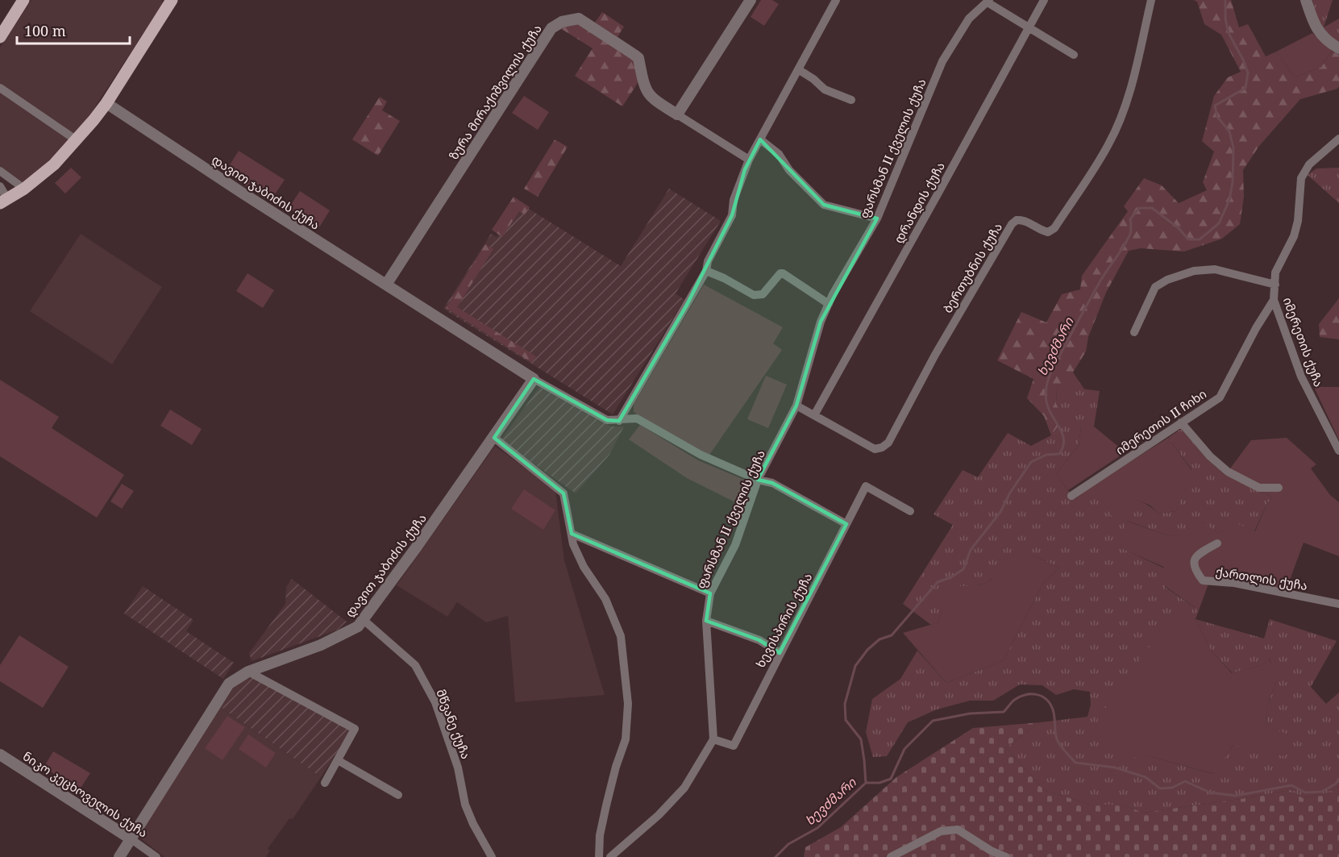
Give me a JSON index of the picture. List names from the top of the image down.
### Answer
{
  "streets": {
    "street": [
      "ზურა მირაქიშვილის ქუჩა",
      "ფარსმან II ქველის ქუჩა",
      "დავით ჯაბიძის ქუჩა",
      "დრანდის ქუჩა",
      "ბერთუბნის ქუჩა",
      "იმერეთის ქუჩა",
      "იმერეთის II ჩიხი",
      "ქართლის ქუჩა",
      "ხევისპირის ქუჩა",
      "მწვანე ქუჩა",
      "ნიკო კეცხოველის ქუჩა"
    ]
  },
  "crossings": [
    ["ზურა მირაქიშვილის ქუჩა", "დავით ჯაბიძის ქუჩა"],
    ["ფარსმან II ქველის ქუჩა", "დავით ჯაბიძის ქუჩა"],
    ["ფარსმან II ქველის ქუჩა", "ბერთუბნის ქუჩა"],
    ["ფარსმან II ქველის ქუჩა", "ხევისპირის ქუჩა"],
    ["დავით ჯაბიძის ქუჩა", "ხევისპირის ქუჩა"],
    ["დავით ჯაბიძის ქუჩა", "მწვანე ქუჩა"],
    ["დავით ჯაბიძის ქუჩა", "ნიკო კეცხოველის ქუჩა"],
    ["დრანდის ქუჩა", "ბერთუბნის ქუჩა"],
    ["იმერეთის ქუჩა", "იმერეთის II ჩიხი"]
  ],
  "water": ["ხევძმარი"],
  "scale_bar": "100 m"
}
